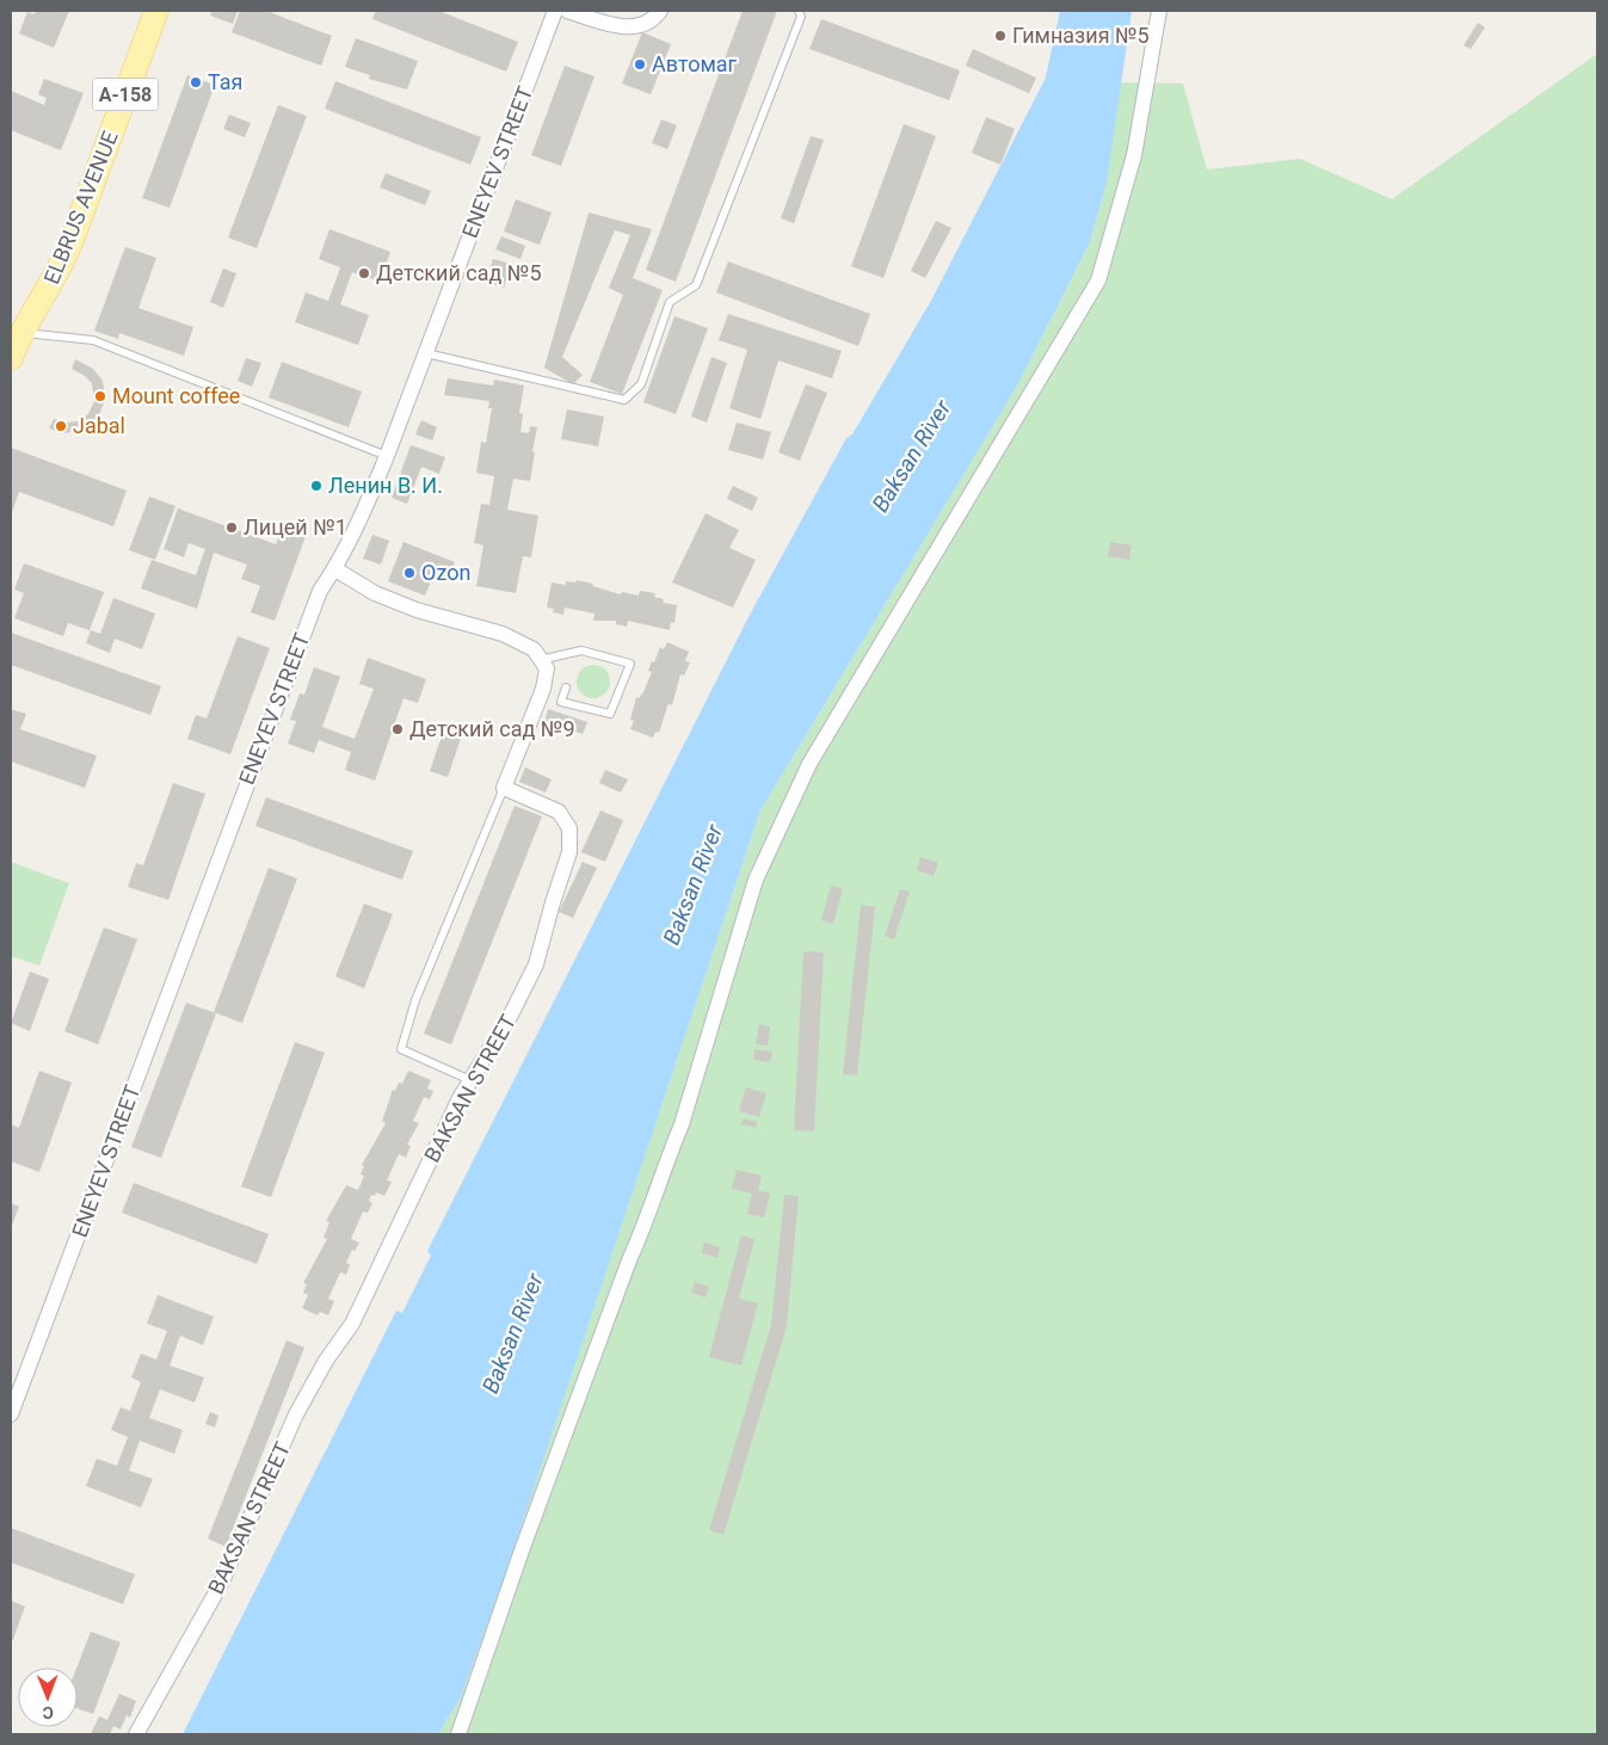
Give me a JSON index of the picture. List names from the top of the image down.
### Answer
{
  "streets": {
    "main road": ["А-158", "ELBRUS AVENUE"],
    "street": ["ENEYEV STREET", "BAKSAN STREET"]
  },
  "water": ["Baksan River"],
  "places": [
    "Гимназия №5",
    "Автомаг",
    "Тая",
    "Детский сад №5",
    "Mount coffee",
    "Jabal",
    "Ленин В. И.",
    "Лицей №1",
    "Ozon",
    "Детский сад №9"
  ],
  "north": "bottom"
}
